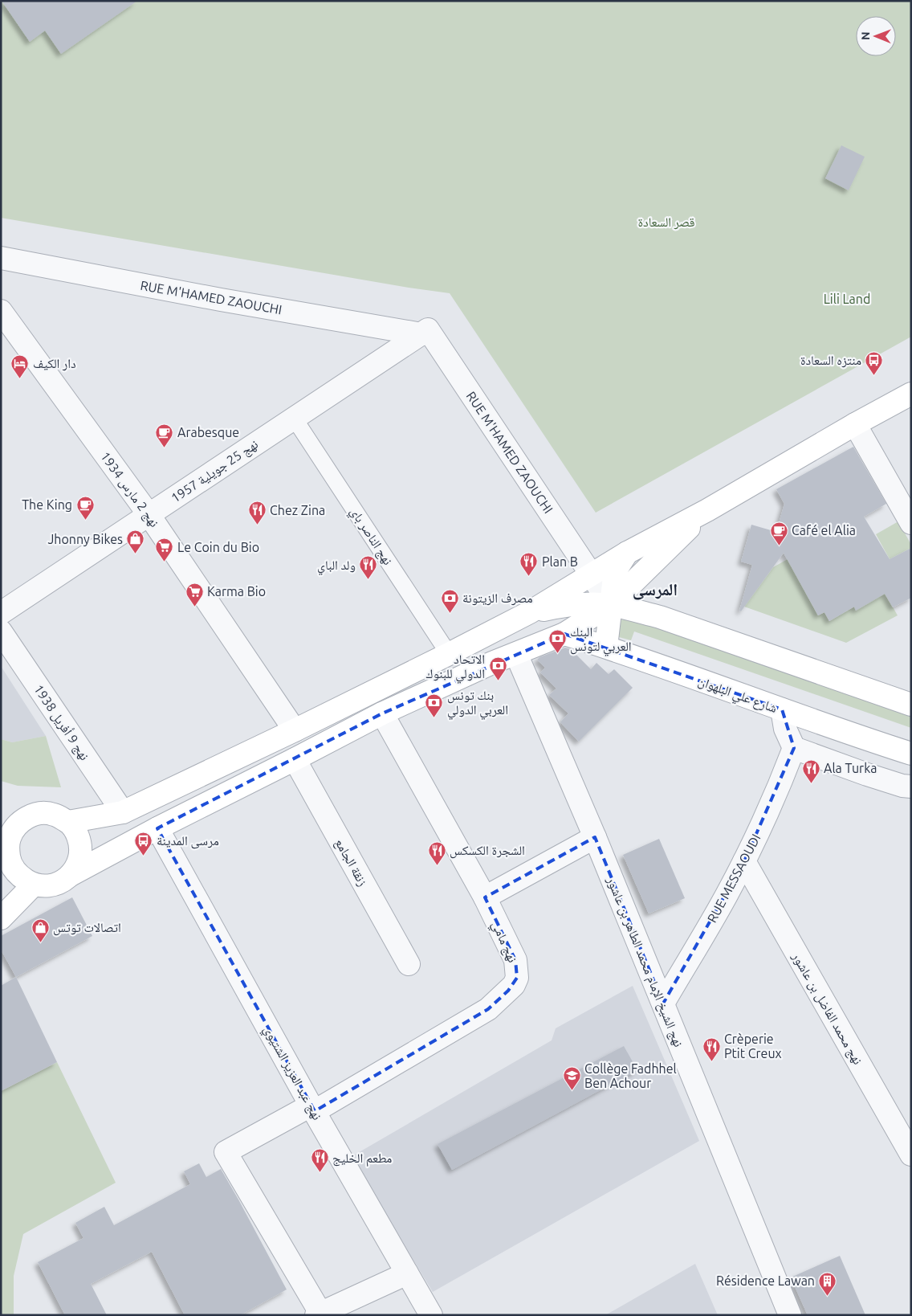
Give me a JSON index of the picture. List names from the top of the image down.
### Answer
{
  "streets": {
    "main road": ["شارع علي البلهوان"],
    "street": [
      "RUE M'HAMED ZAOUCHI",
      "نهج 25 جويلية 1957",
      "نهج 2 مارس 1934",
      "نهج الناصر باي",
      "نهج 9 أفريل 1938",
      "زنقة الجامع",
      "RUE MESSAOUDI",
      "نهج مامي",
      "نهج الشيخ الإمام محمد الطاهر بن عاشور",
      "نهج محمد الفاضل بن عاشور",
      "نهج عبد العزيز الشتيوي"
    ]
  },
  "crossings": [
    ["RUE M'HAMED ZAOUCHI", "نهج 25 جويلية 1957"],
    ["نهج 25 جويلية 1957", "نهج 2 مارس 1934"],
    ["نهج 25 جويلية 1957", "نهج الناصر باي"],
    ["RUE MESSAOUDI", "نهج الشيخ الإمام محمد الطاهر بن عاشور"],
    ["RUE MESSAOUDI", "نهج محمد الفاضل بن عاشور"],
    ["نهج مامي", "نهج عبد العزيز الشتيوي"]
  ],
  "districts": ["المرسى"],
  "parks": ["قصر السعادة", "Lili Land"],
  "places": {
    "bus stop": ["منتزه السعادة", "مرسى المدينة"],
    "hotel": ["دار الكيف"],
    "cafe": ["Arabesque", "The King", "Café el Alia"],
    "restaurant": [
      "Chez Zina",
      "Plan B",
      "ولد الباي",
      "Ala Turka",
      "الشجرة الكسكس",
      "Crèperie Ptit Creux",
      "مطعم الخليج"
    ],
    "shop": ["Jhonny Bikes", "اتصالات توتس"],
    "supermarket": ["Le Coin du Bio", "Karma Bio"],
    "bank": [
      "مصرف الزيتونة",
      "البنك العربي لتونس",
      "الاتحاد الدولي للبنوك",
      "بنك تونس العربي الدولي"
    ],
    "school or university": ["Collège Fadhhel Ben Achour"],
    "building": ["Résidence Lawan"]
  },
  "north": "left"
}
